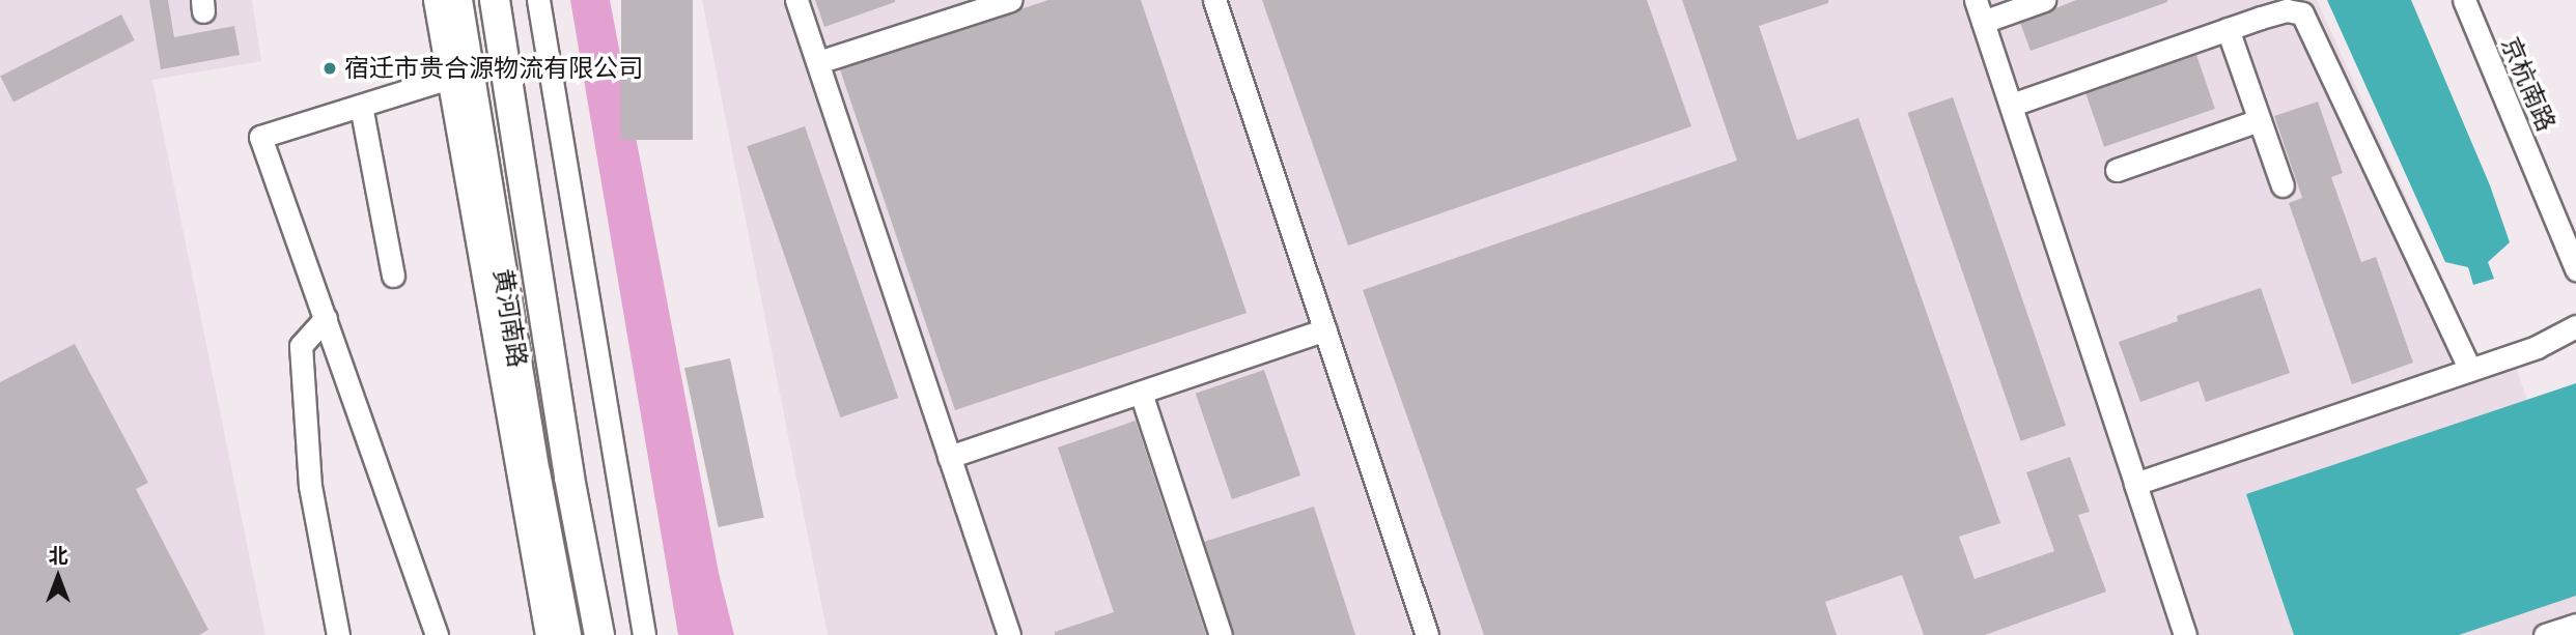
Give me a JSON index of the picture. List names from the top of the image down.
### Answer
{
  "streets": {
    "main road": ["黄河南路"],
    "street": ["京杭南路"]
  },
  "places": ["宿迁市贵合源物流有限公司"],
  "north": "top"
}
